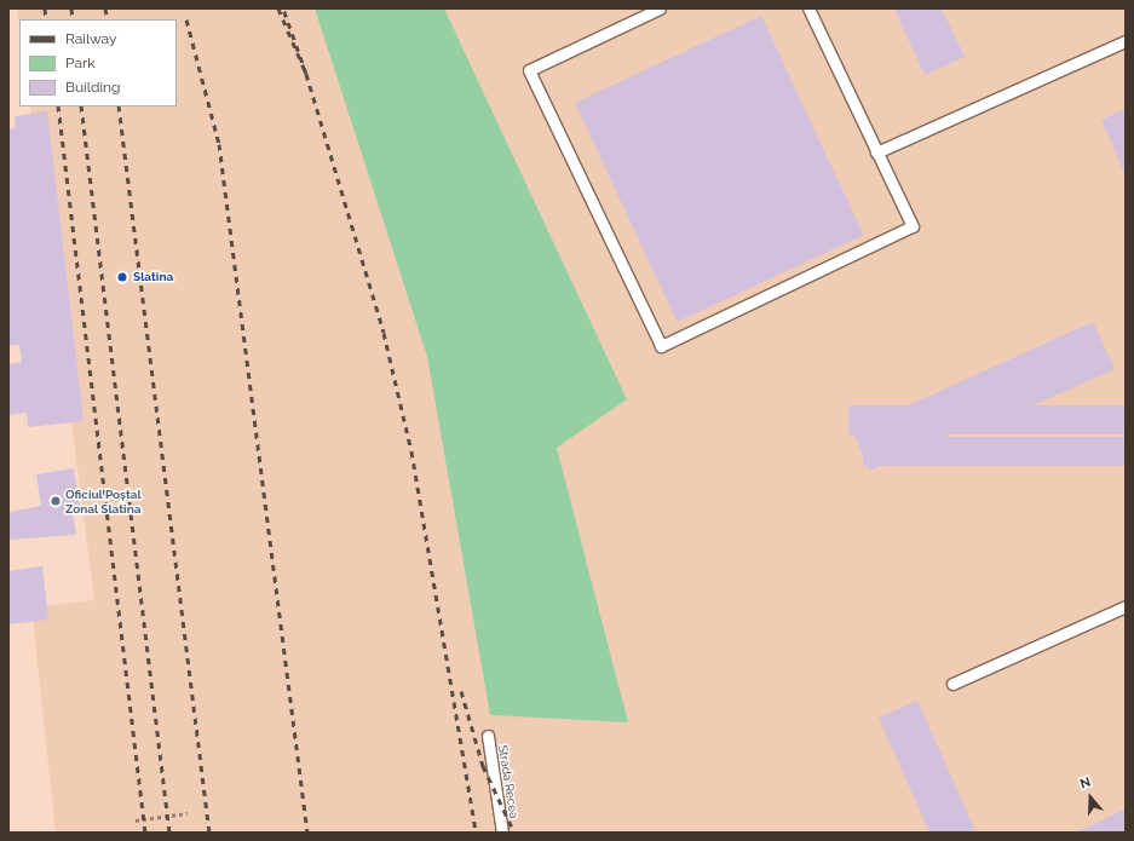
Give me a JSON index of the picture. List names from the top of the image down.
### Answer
{
  "streets": {
    "lane": ["Strada Recea"]
  },
  "places": ["Slatina", "Oficiul Poștal Zonal Slatina"],
  "legend": ["Railway", "Park", "Building"],
  "north": "top"
}
